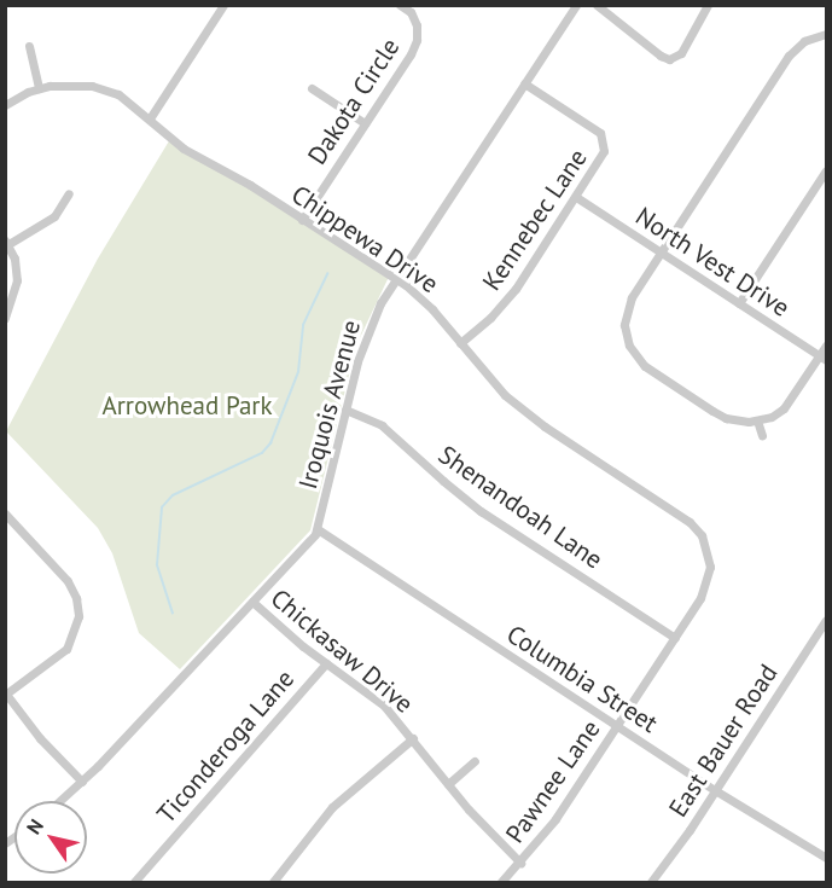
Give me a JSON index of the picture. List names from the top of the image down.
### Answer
{
  "streets": {
    "street": [
      "Dakota Circle",
      "Kennebec Lane",
      "Chippewa Drive",
      "North Vest Drive",
      "Iroquois Avenue",
      "Shenandoah Lane",
      "Chickasaw Drive",
      "Columbia Street",
      "East Bauer Road",
      "Ticonderoga Lane",
      "Pawnee Lane"
    ]
  },
  "crossings": [
    ["Dakota Circle", "Chippewa Drive"],
    ["Kennebec Lane", "Chippewa Drive"],
    ["Kennebec Lane", "North Vest Drive"],
    ["Kennebec Lane", "Iroquois Avenue"],
    ["Chippewa Drive", "Iroquois Avenue"],
    ["Chippewa Drive", "Pawnee Lane"],
    ["Iroquois Avenue", "Shenandoah Lane"],
    ["Iroquois Avenue", "Chickasaw Drive"],
    ["Iroquois Avenue", "Columbia Street"],
    ["Shenandoah Lane", "Pawnee Lane"],
    ["Chickasaw Drive", "Ticonderoga Lane"],
    ["Chickasaw Drive", "Pawnee Lane"],
    ["Columbia Street", "East Bauer Road"],
    ["Columbia Street", "Pawnee Lane"]
  ],
  "parks": ["Arrowhead Park"],
  "north": "top left"
}
